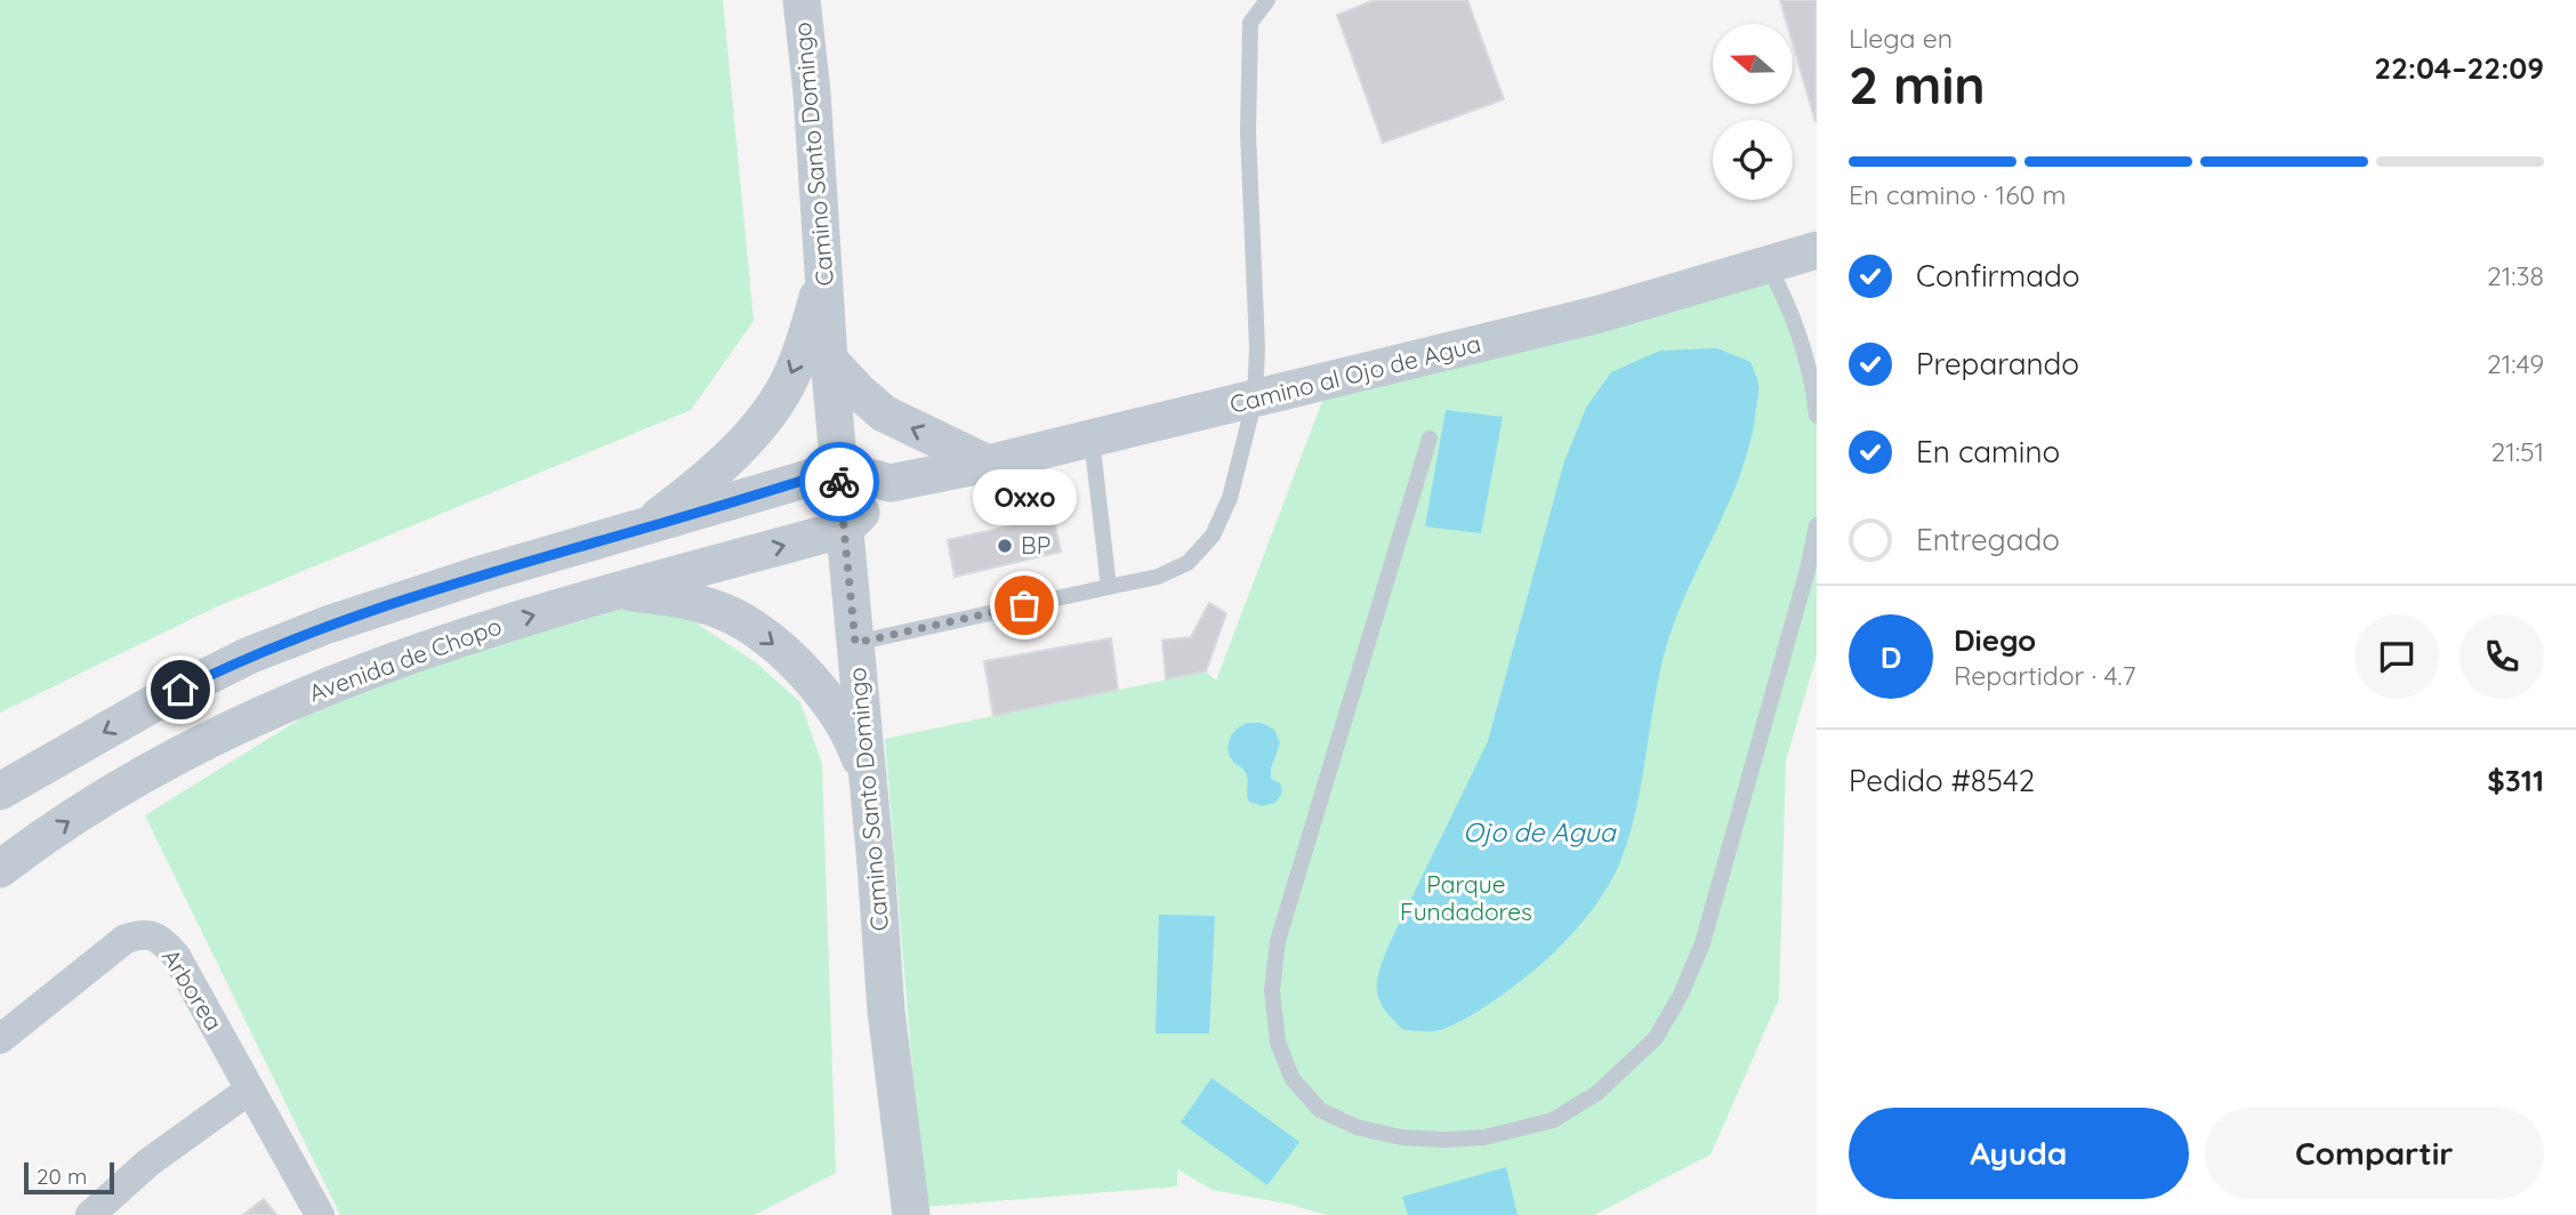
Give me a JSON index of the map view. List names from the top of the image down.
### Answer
{
  "streets": {
    "street": [
      "Camino Santo Domingo",
      "Camino al Ojo de Agua",
      "Avenida de Chopo",
      "Arborea"
    ]
  },
  "crossings": [
    ["Camino Santo Domingo", "Camino al Ojo de Agua"],
    ["Camino Santo Domingo", "Avenida de Chopo"]
  ],
  "water": ["Ojo de Agua"],
  "parks": ["Parque Fundadores"],
  "places": ["BP", "Oxxo"],
  "scale_bar": "20 m",
  "north": "left",
  "page": {
    "heading": ["2 min", "Llega en", "22:04–22:09"],
    "panel": [
      "Diego",
      "Repartidor · 4.7",
      "Pedido #8542",
      "$311"
    ],
    "bar": "En camino · 160 m",
    "list": [
      ["Confirmado", "21:38"],
      ["Preparando", "21:49"],
      ["En camino", "21:51"],
      "Entregado"
    ],
    "bubble": "Oxxo",
    "round": "D",
    "buttons": ["Ayuda", "Compartir"],
    "scale": "20 m"
  }
}
